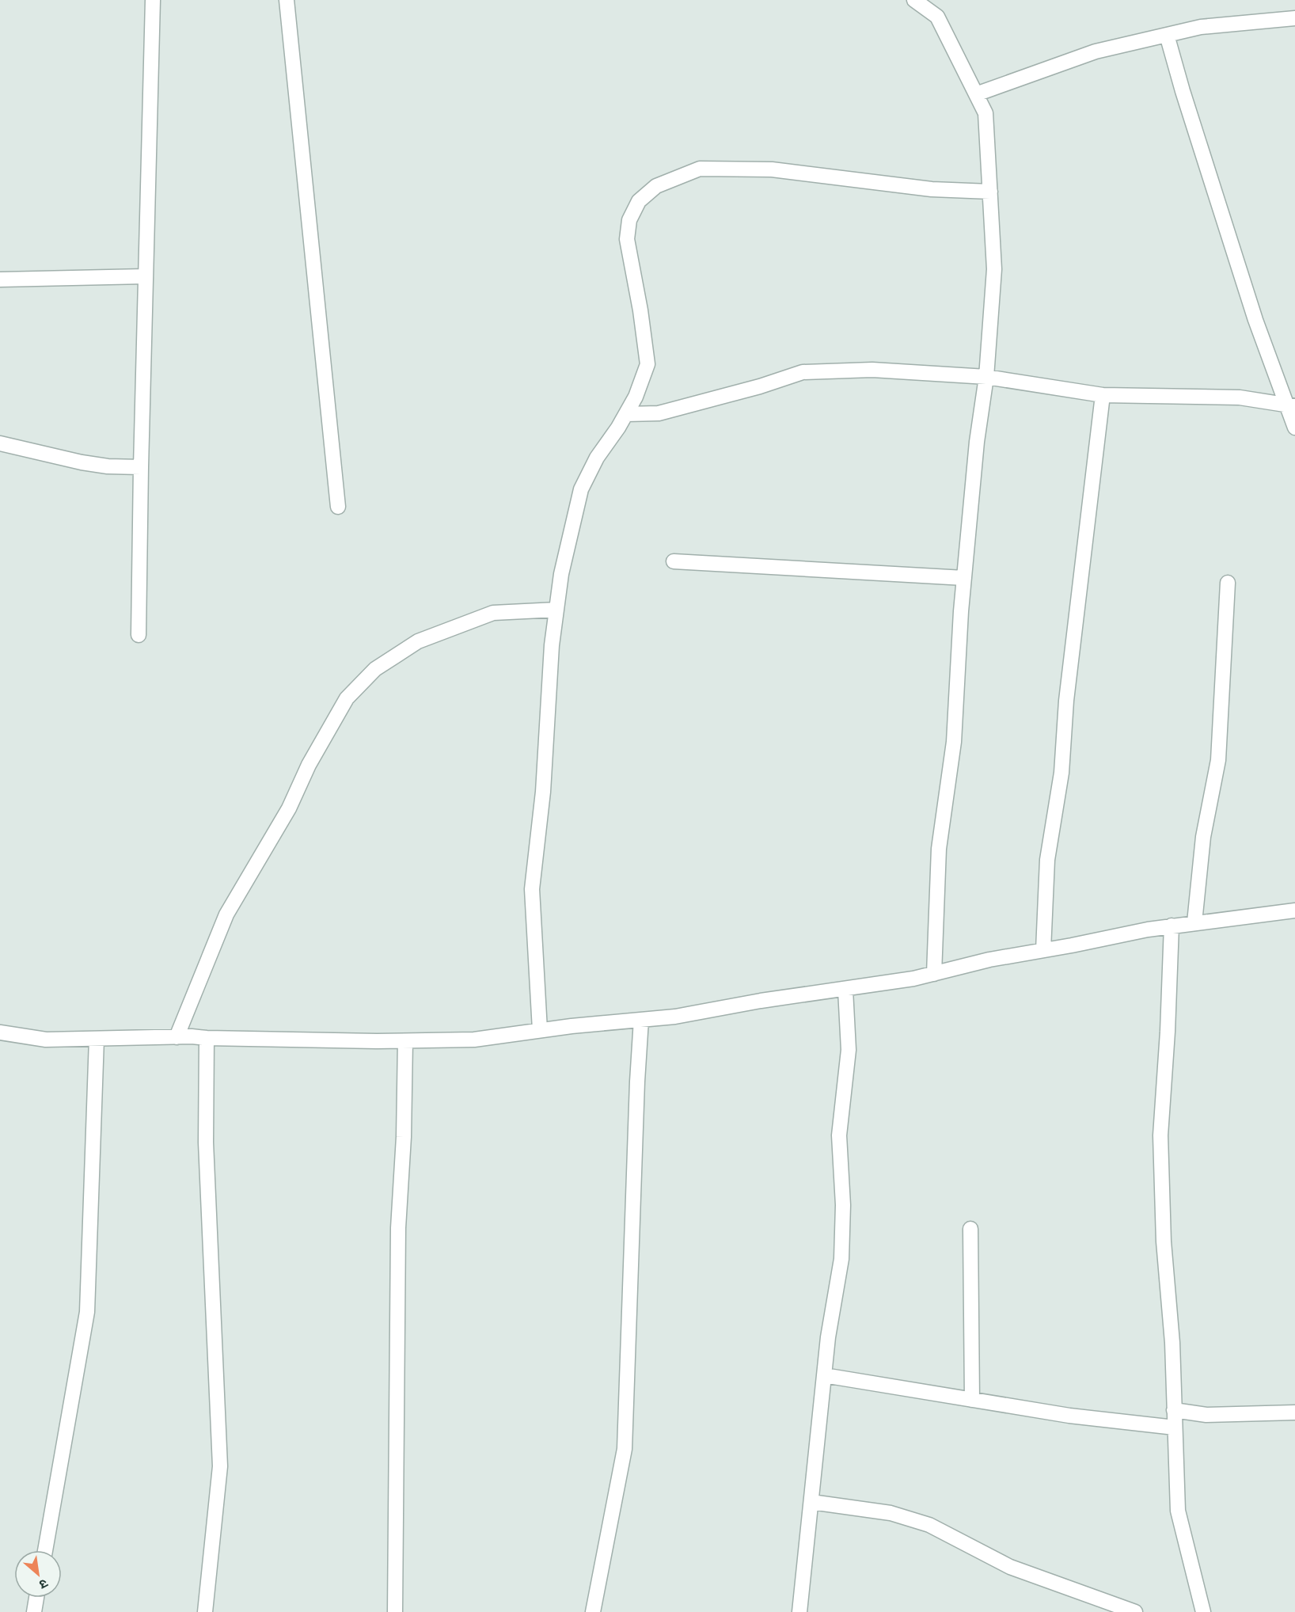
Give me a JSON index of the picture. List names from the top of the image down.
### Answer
{
  "north": "bottom right"
}
